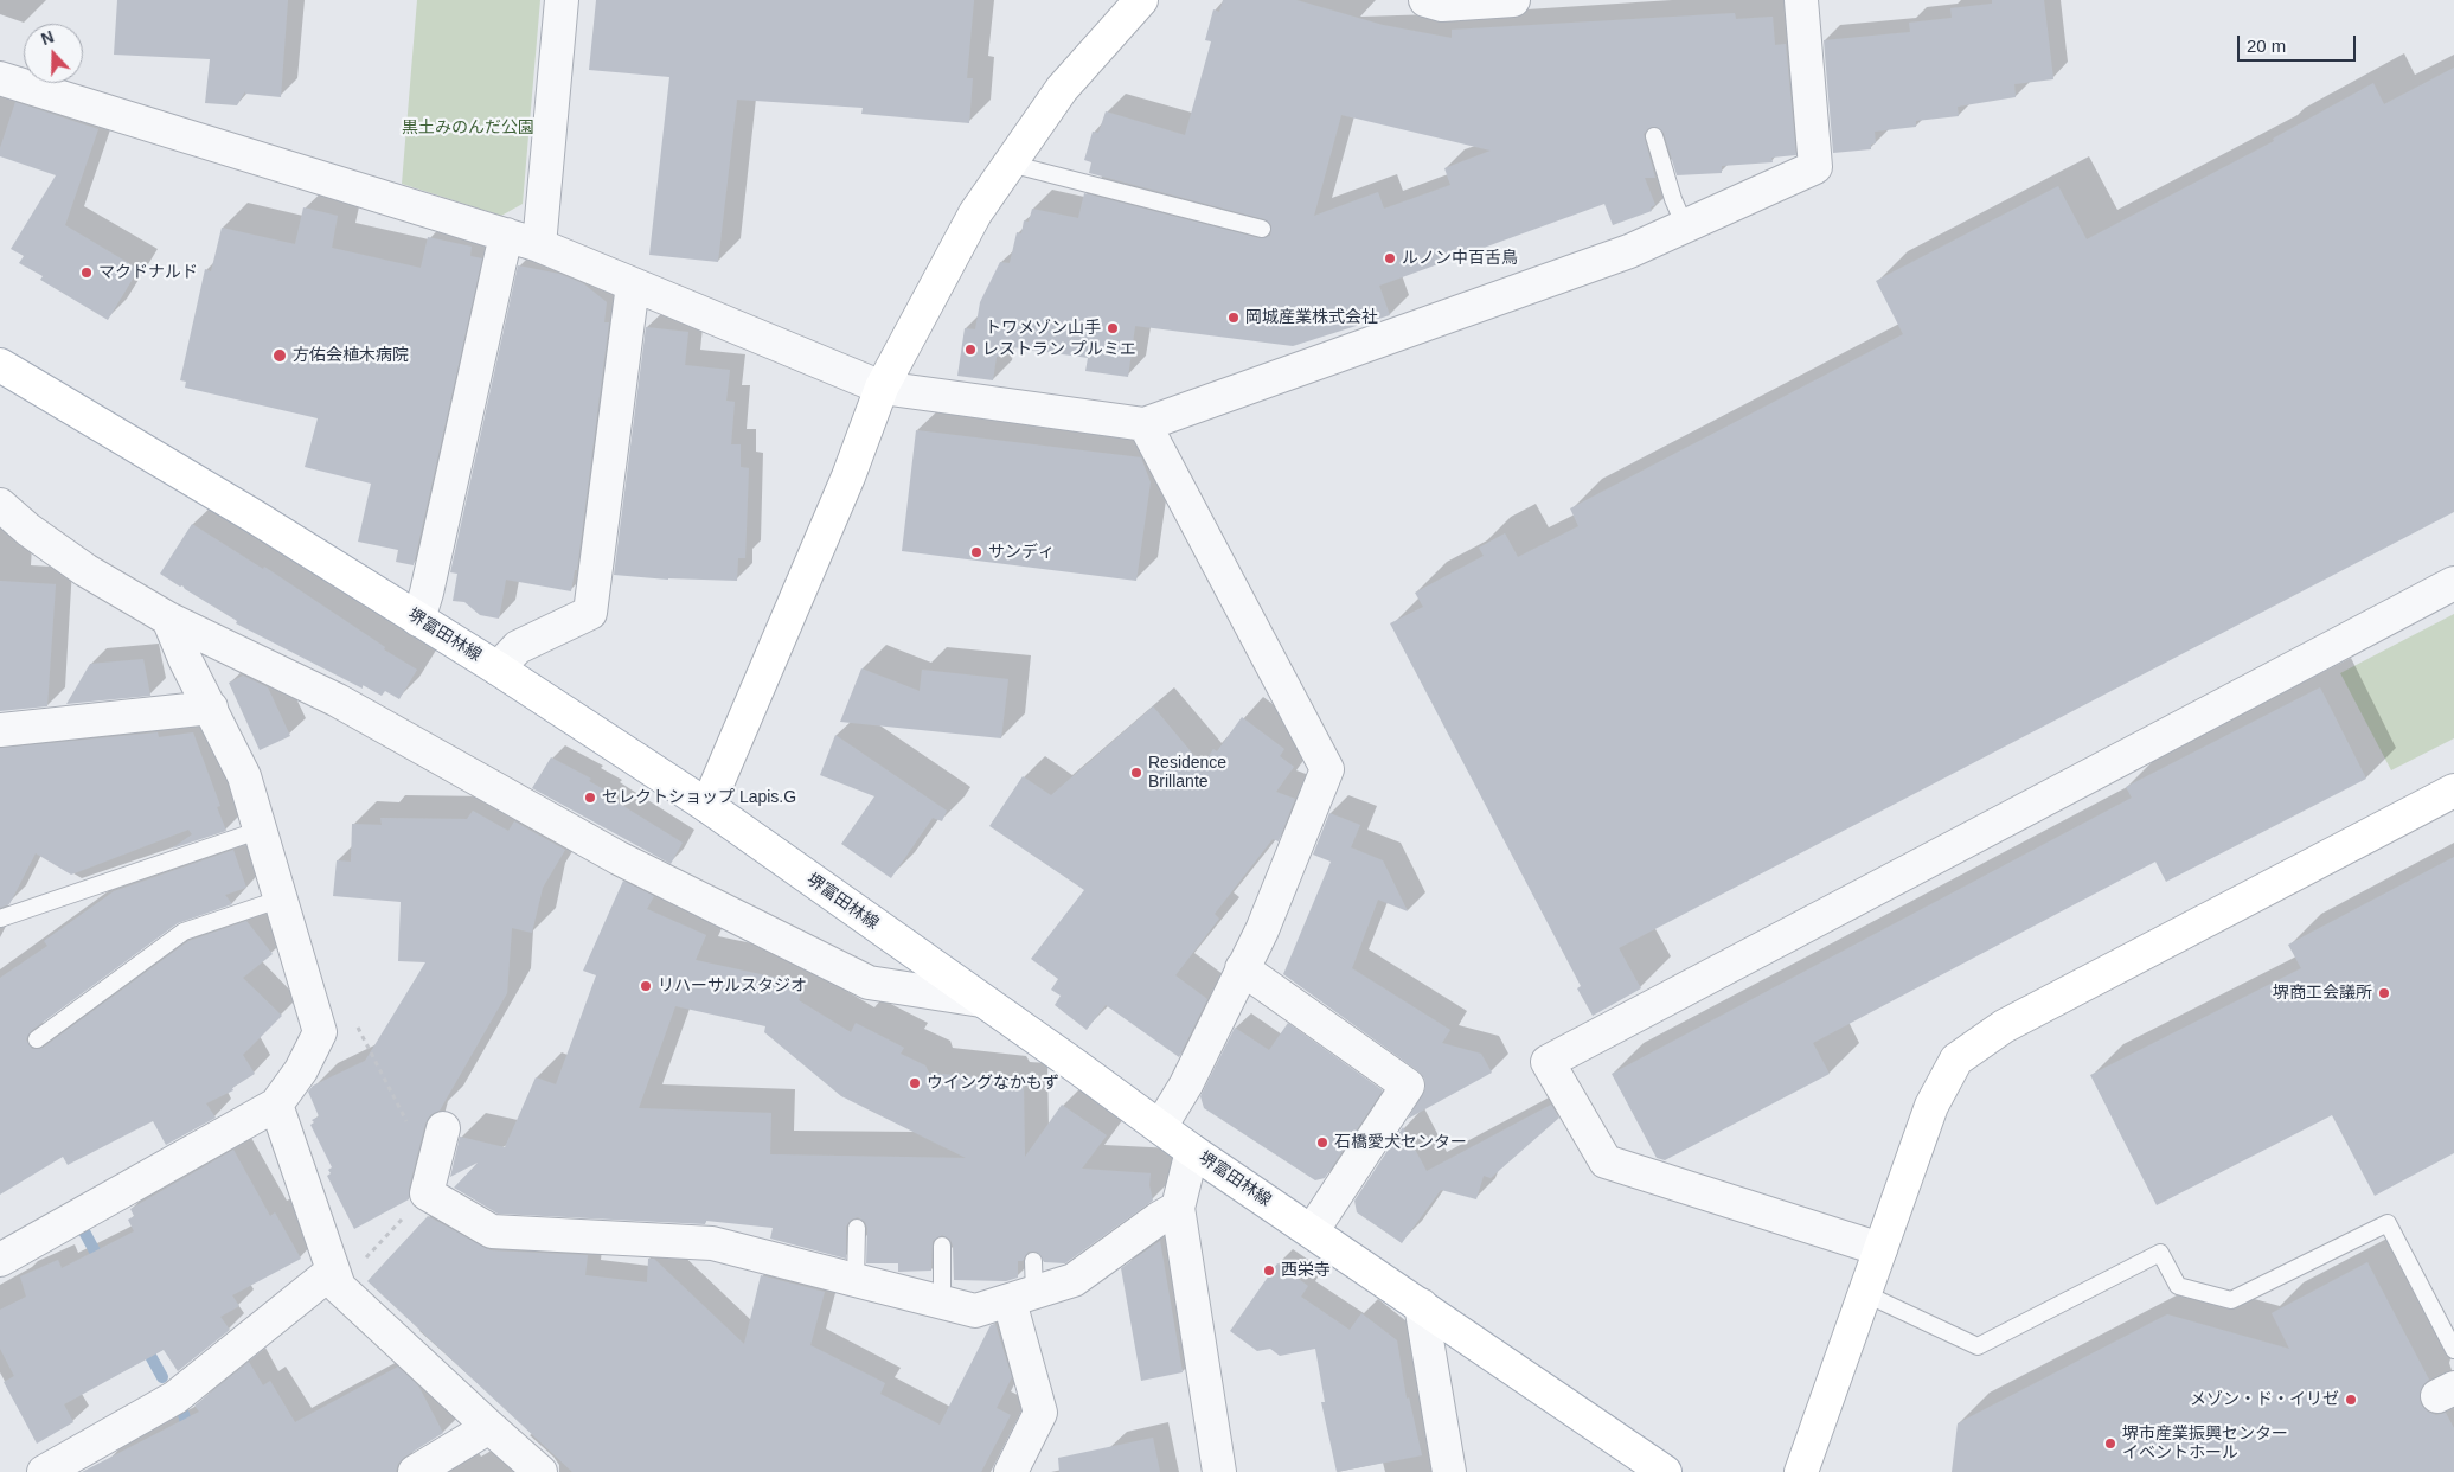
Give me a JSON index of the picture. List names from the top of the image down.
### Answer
{
  "streets": {
    "main road": ["堺富田林線"]
  },
  "parks": ["黒土みのんだ公園"],
  "places": [
    "ルノン中百舌鳥",
    "マクドナルド",
    "岡城産業株式会社",
    "トワメゾン山手",
    "レストラン プルミエ",
    "方佑会植木病院",
    "サンディ",
    "Residence Brillante",
    "セレクトショップ Lapis.G",
    "リハーサルスタジオ",
    "堺商工会議所",
    "ウイングなかもず",
    "石橋愛犬センター",
    "西栄寺",
    "メゾン・ド・イリゼ",
    "堺市産業振興センター イベントホール"
  ],
  "scale_bar": "20 m",
  "north": "top"
}
